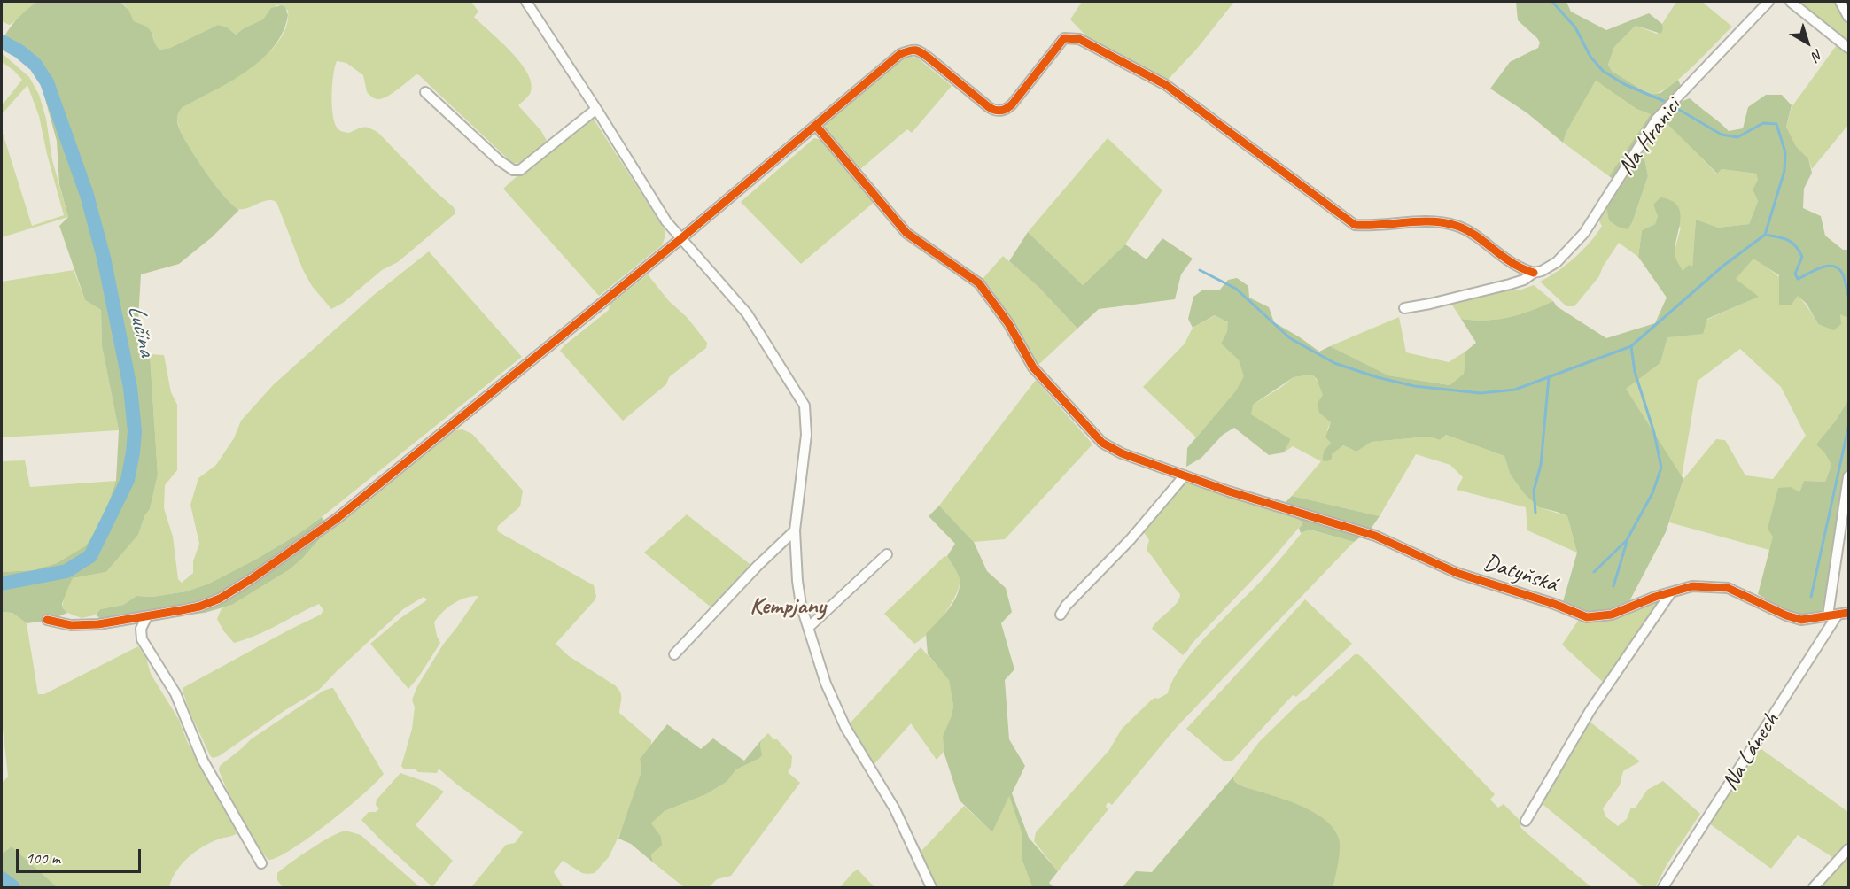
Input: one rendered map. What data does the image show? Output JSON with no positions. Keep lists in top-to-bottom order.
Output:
{
  "streets": {
    "street": ["Na Hranici", "Datyňská", "Na Lánech"]
  },
  "crossings": [
    ["Datyňská", "Na Lánech"]
  ],
  "districts": ["Kempjany"],
  "water": ["Lučina"],
  "scale_bar": "100 m",
  "north": "bottom right"
}
